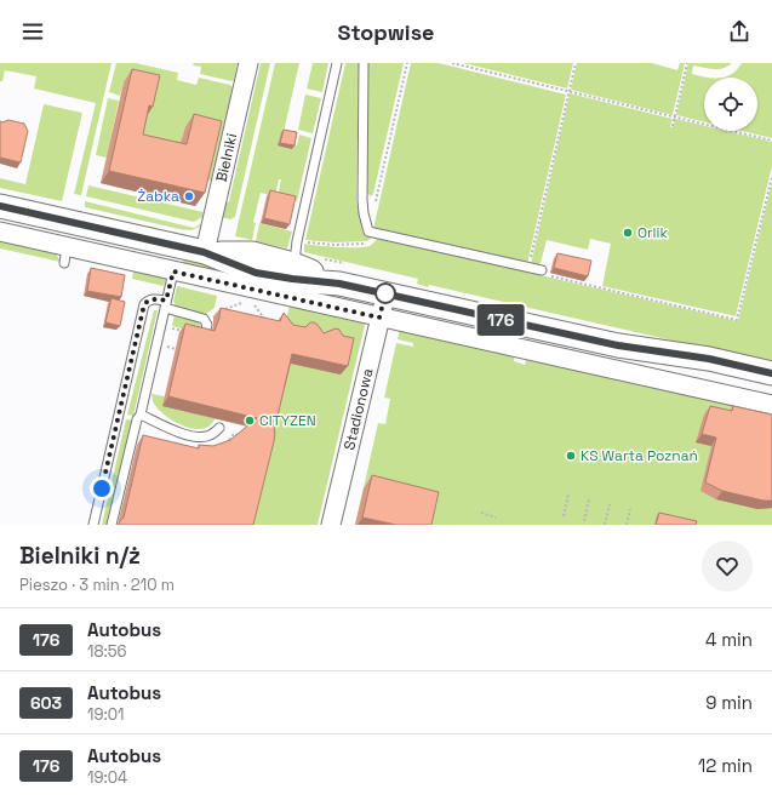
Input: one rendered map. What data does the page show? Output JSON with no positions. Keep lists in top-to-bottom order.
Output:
{
  "streets": {
    "street": ["Bielniki", "Stadionowa"]
  },
  "places": [
    "Żabka",
    "Orlik",
    "CITYZEN",
    "KS Warta Poznań"
  ],
  "lines": ["bus line 176"],
  "page": {
    "header": "Stopwise",
    "on_map": "176",
    "heading": ["Bielniki n/ż", "Pieszo · 3 min · 210 m"],
    "list": [
      {
        "mark": "176",
        "name": "Autobus",
        "note": "18:56",
        "value": "4 min"
      },
      {
        "mark": "603",
        "name": "Autobus",
        "note": "19:01",
        "value": "9 min"
      },
      {
        "mark": "176",
        "name": "Autobus",
        "note": "19:04",
        "value": "12 min"
      }
    ]
  }
}
